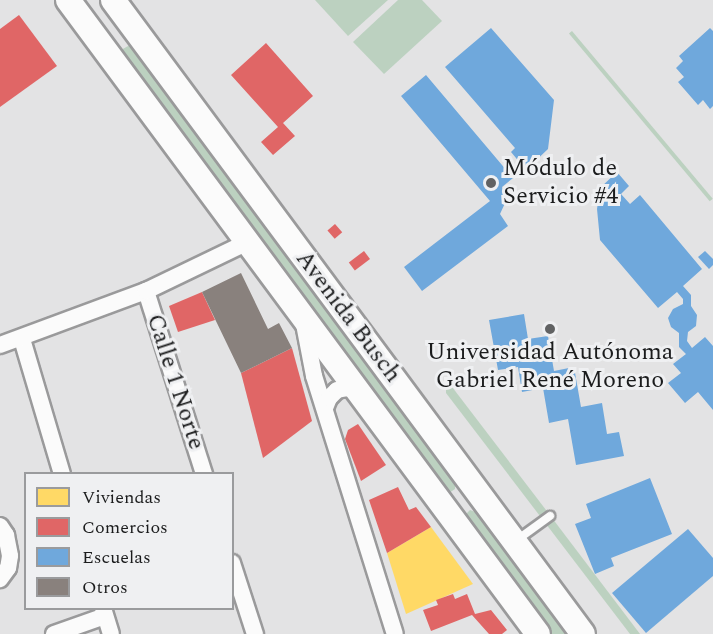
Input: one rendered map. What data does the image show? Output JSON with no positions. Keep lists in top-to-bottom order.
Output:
{
  "streets": {
    "main road": ["Avenida Busch"],
    "street": ["Calle 1 Norte"]
  },
  "places": ["Módulo de Servicio #4", "Universidad Autónoma Gabriel René Moreno"],
  "legend": [
    "Viviendas",
    "Comercios",
    "Escuelas",
    "Otros"
  ]
}
